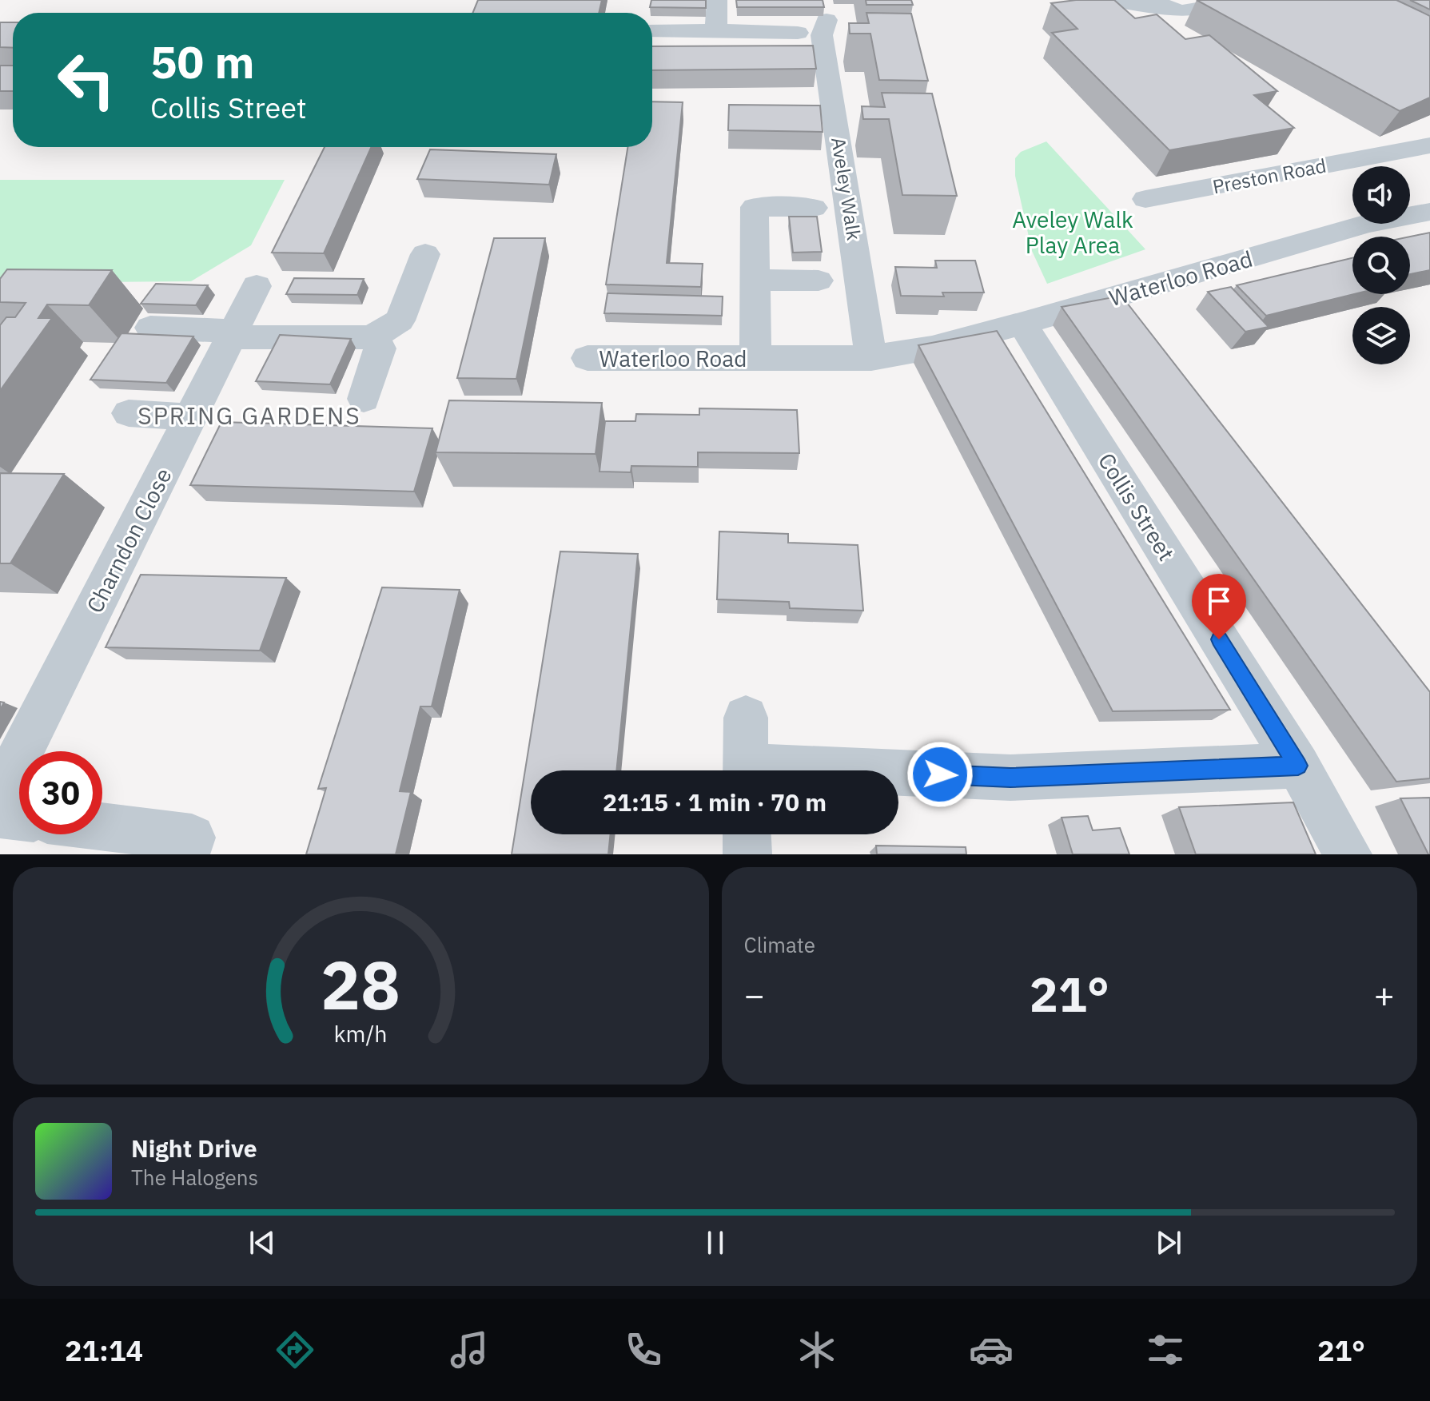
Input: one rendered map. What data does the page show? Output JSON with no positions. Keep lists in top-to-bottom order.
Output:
{
  "streets": {
    "street": [
      "Preston Road",
      "Aveley Walk",
      "Waterloo Road",
      "Collis Street",
      "Charndon Close"
    ]
  },
  "crossings": [
    ["Aveley Walk", "Waterloo Road"],
    ["Waterloo Road", "Collis Street"]
  ],
  "districts": ["SPRING GARDENS"],
  "parks": ["Aveley Walk Play Area"],
  "page": {
    "turn": ["50 m", "Collis Street"],
    "limit": "30",
    "trip": "21:15 · 1 min · 70 m",
    "tile": "Climate",
    "heat": ["−", "21°", "+"],
    "song": ["Night Drive", "The Halogens"],
    "tabs": ["21:14", "21°"],
    "gauge": ["28", "km/h"]
  }
}
